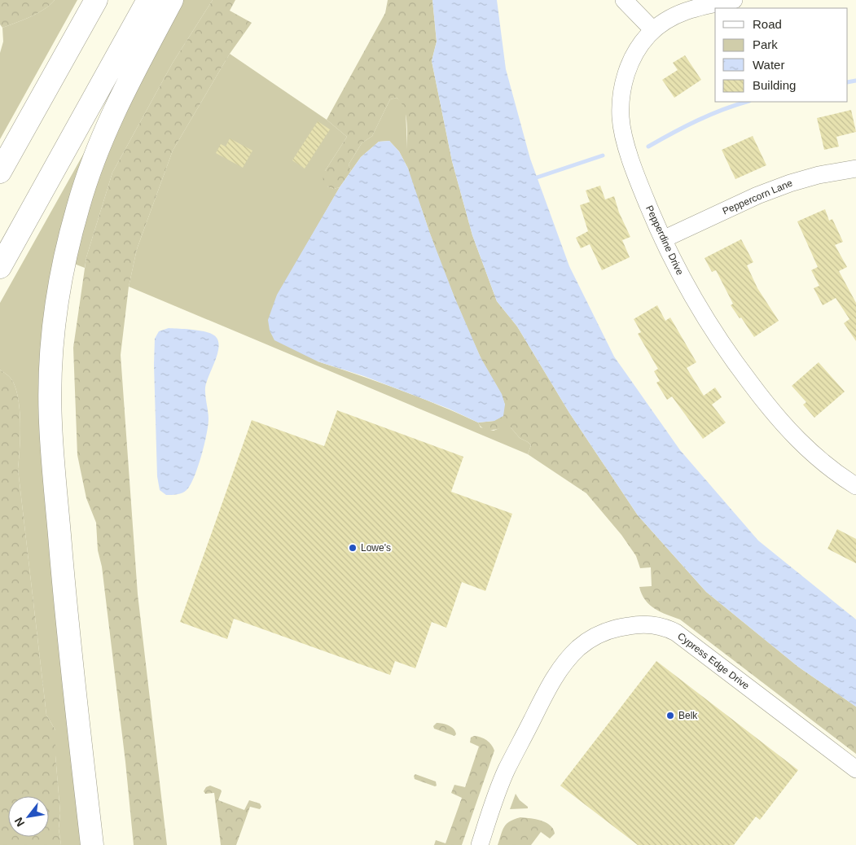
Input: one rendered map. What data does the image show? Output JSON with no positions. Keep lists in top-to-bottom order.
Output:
{
  "streets": {
    "street": ["Peppercorn Lane", "Pepperdine Drive", "Cypress Edge Drive"]
  },
  "crossings": [
    ["Peppercorn Lane", "Pepperdine Drive"]
  ],
  "places": ["Lowe's", "Belk"],
  "legend": [
    "Road",
    "Park",
    "Water",
    "Building"
  ],
  "north": "bottom left"
}
